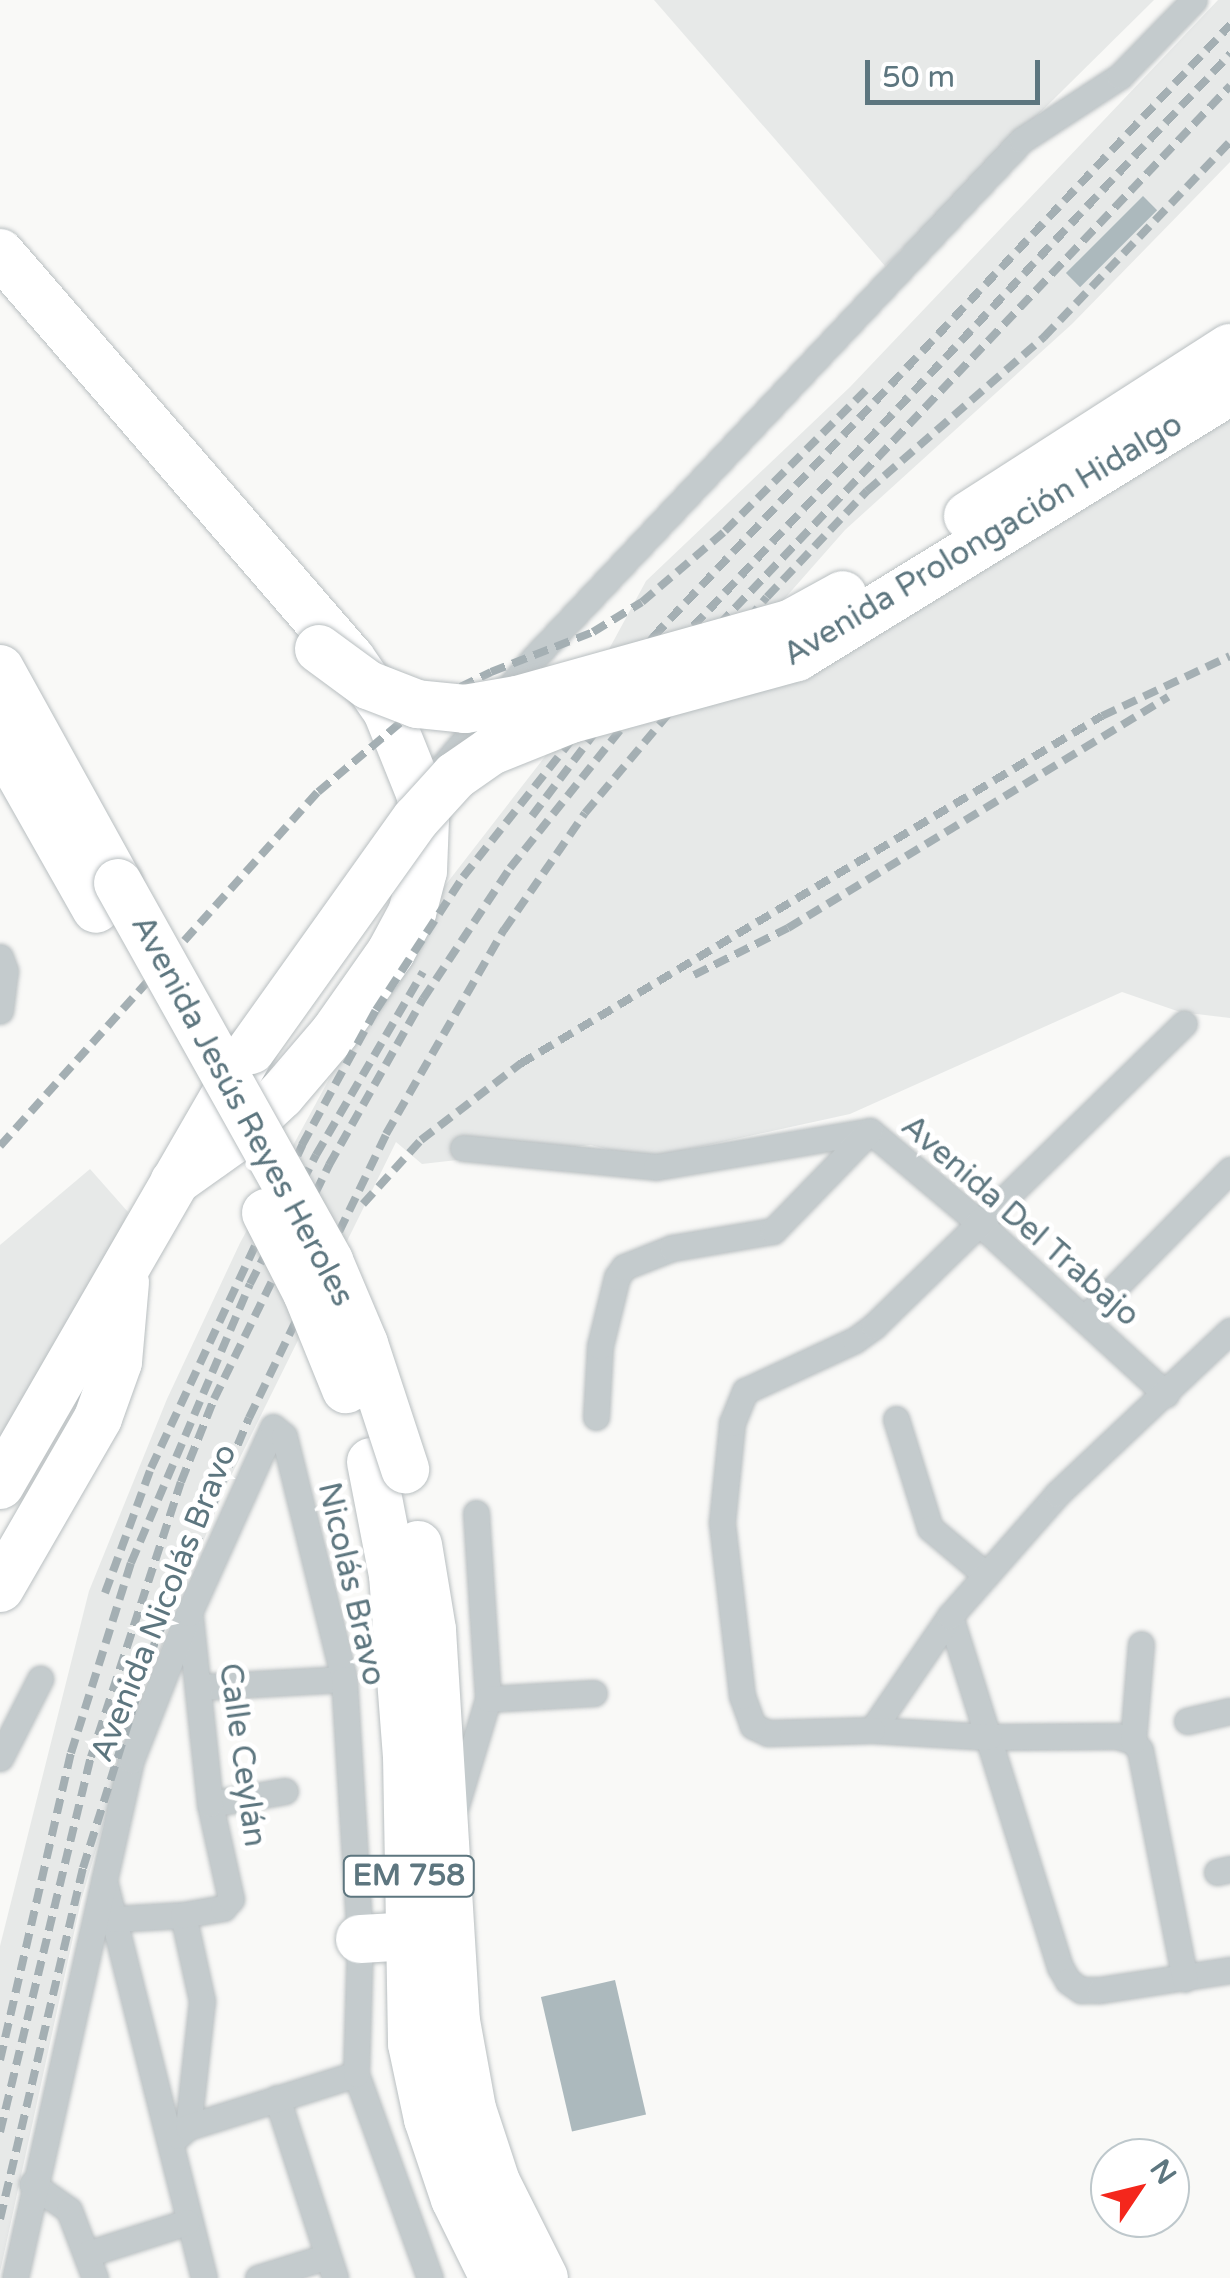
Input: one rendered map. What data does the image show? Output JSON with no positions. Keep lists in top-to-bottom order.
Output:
{
  "streets": {
    "highway": ["Avenida Prolongación Hidalgo", "Avenida Jesús Reyes Heroles", "EM 758"],
    "street": [
      "Avenida Del Trabajo",
      "Nicolás Bravo",
      "Avenida Nicolás Bravo",
      "Calle Ceylán"
    ]
  },
  "crossings": [
    ["Nicolás Bravo", "Avenida Nicolás Bravo"],
    ["Avenida Nicolás Bravo", "Calle Ceylán"]
  ],
  "scale_bar": "50 m",
  "north": "top right"
}
